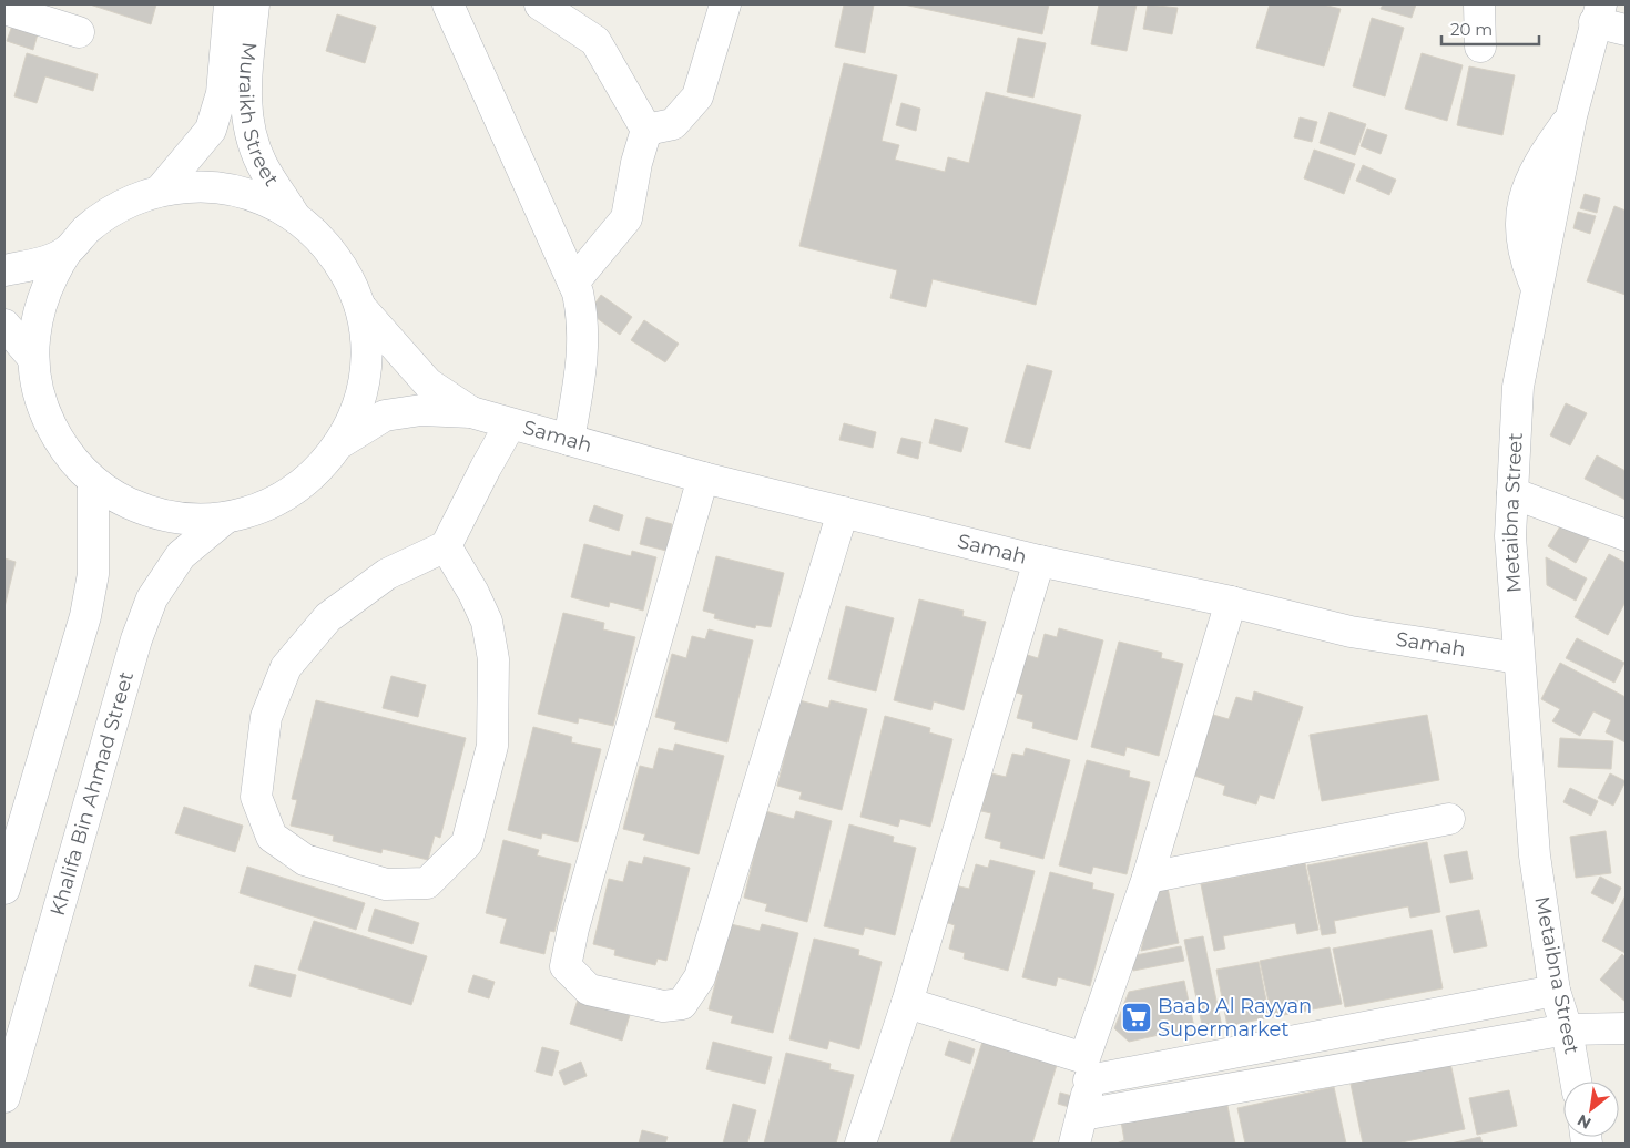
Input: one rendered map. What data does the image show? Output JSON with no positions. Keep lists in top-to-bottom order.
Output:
{
  "streets": {
    "street": [
      "Muraikh Street",
      "Samah",
      "Metaibna Street",
      "Khalifa Bin Ahmad Street"
    ]
  },
  "crossings": [
    ["Samah", "Metaibna Street"]
  ],
  "places": {
    "supermarket": ["Baab Al Rayyan Supermarket"]
  },
  "scale_bar": "20 m",
  "north": "bottom left"
}
